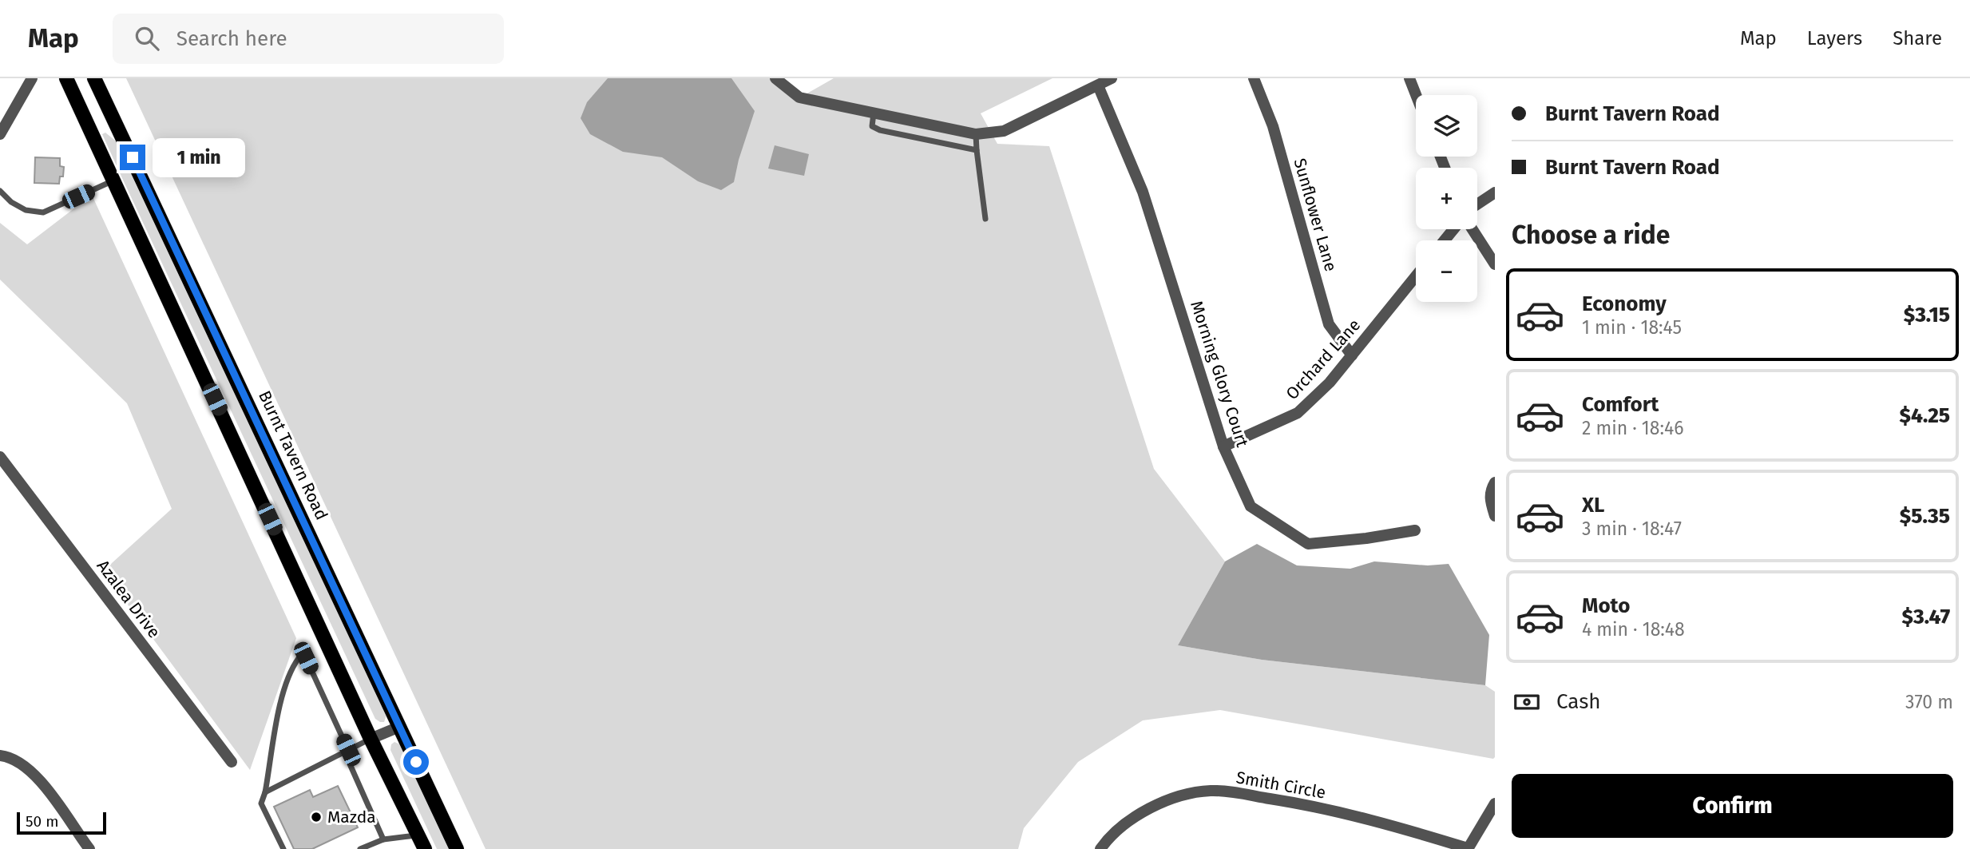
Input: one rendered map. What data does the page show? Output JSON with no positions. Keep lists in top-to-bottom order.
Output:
{
  "streets": {
    "main road": ["Burnt Tavern Road"],
    "street": [
      "Sunflower Lane",
      "Orchard Lane",
      "Morning Glory Court",
      "Azalea Drive",
      "Smith Circle"
    ]
  },
  "crossings": [
    ["Sunflower Lane", "Orchard Lane"],
    ["Orchard Lane", "Morning Glory Court"]
  ],
  "places": ["Mazda"],
  "scale_bar": "50 m",
  "page": {
    "header": "Map",
    "search": "Search here",
    "nav": ["Map", "Layers", "Share"],
    "banner": ["Burnt Tavern Road", "Burnt Tavern Road"],
    "map_buttons": ["+", "−"],
    "bubble": "1 min",
    "heading": "Choose a ride",
    "list": [
      {
        "name": "Economy",
        "note": "1 min · 18:45",
        "value": "$3.15"
      },
      {
        "name": "Comfort",
        "note": "2 min · 18:46",
        "value": "$4.25"
      },
      {
        "name": "XL",
        "note": "3 min · 18:47",
        "value": "$5.35"
      },
      {
        "name": "Moto",
        "note": "4 min · 18:48",
        "value": "$3.47"
      }
    ],
    "pay": ["Cash", "370 m"],
    "buttons": "Confirm",
    "scale": "50 m"
  }
}
